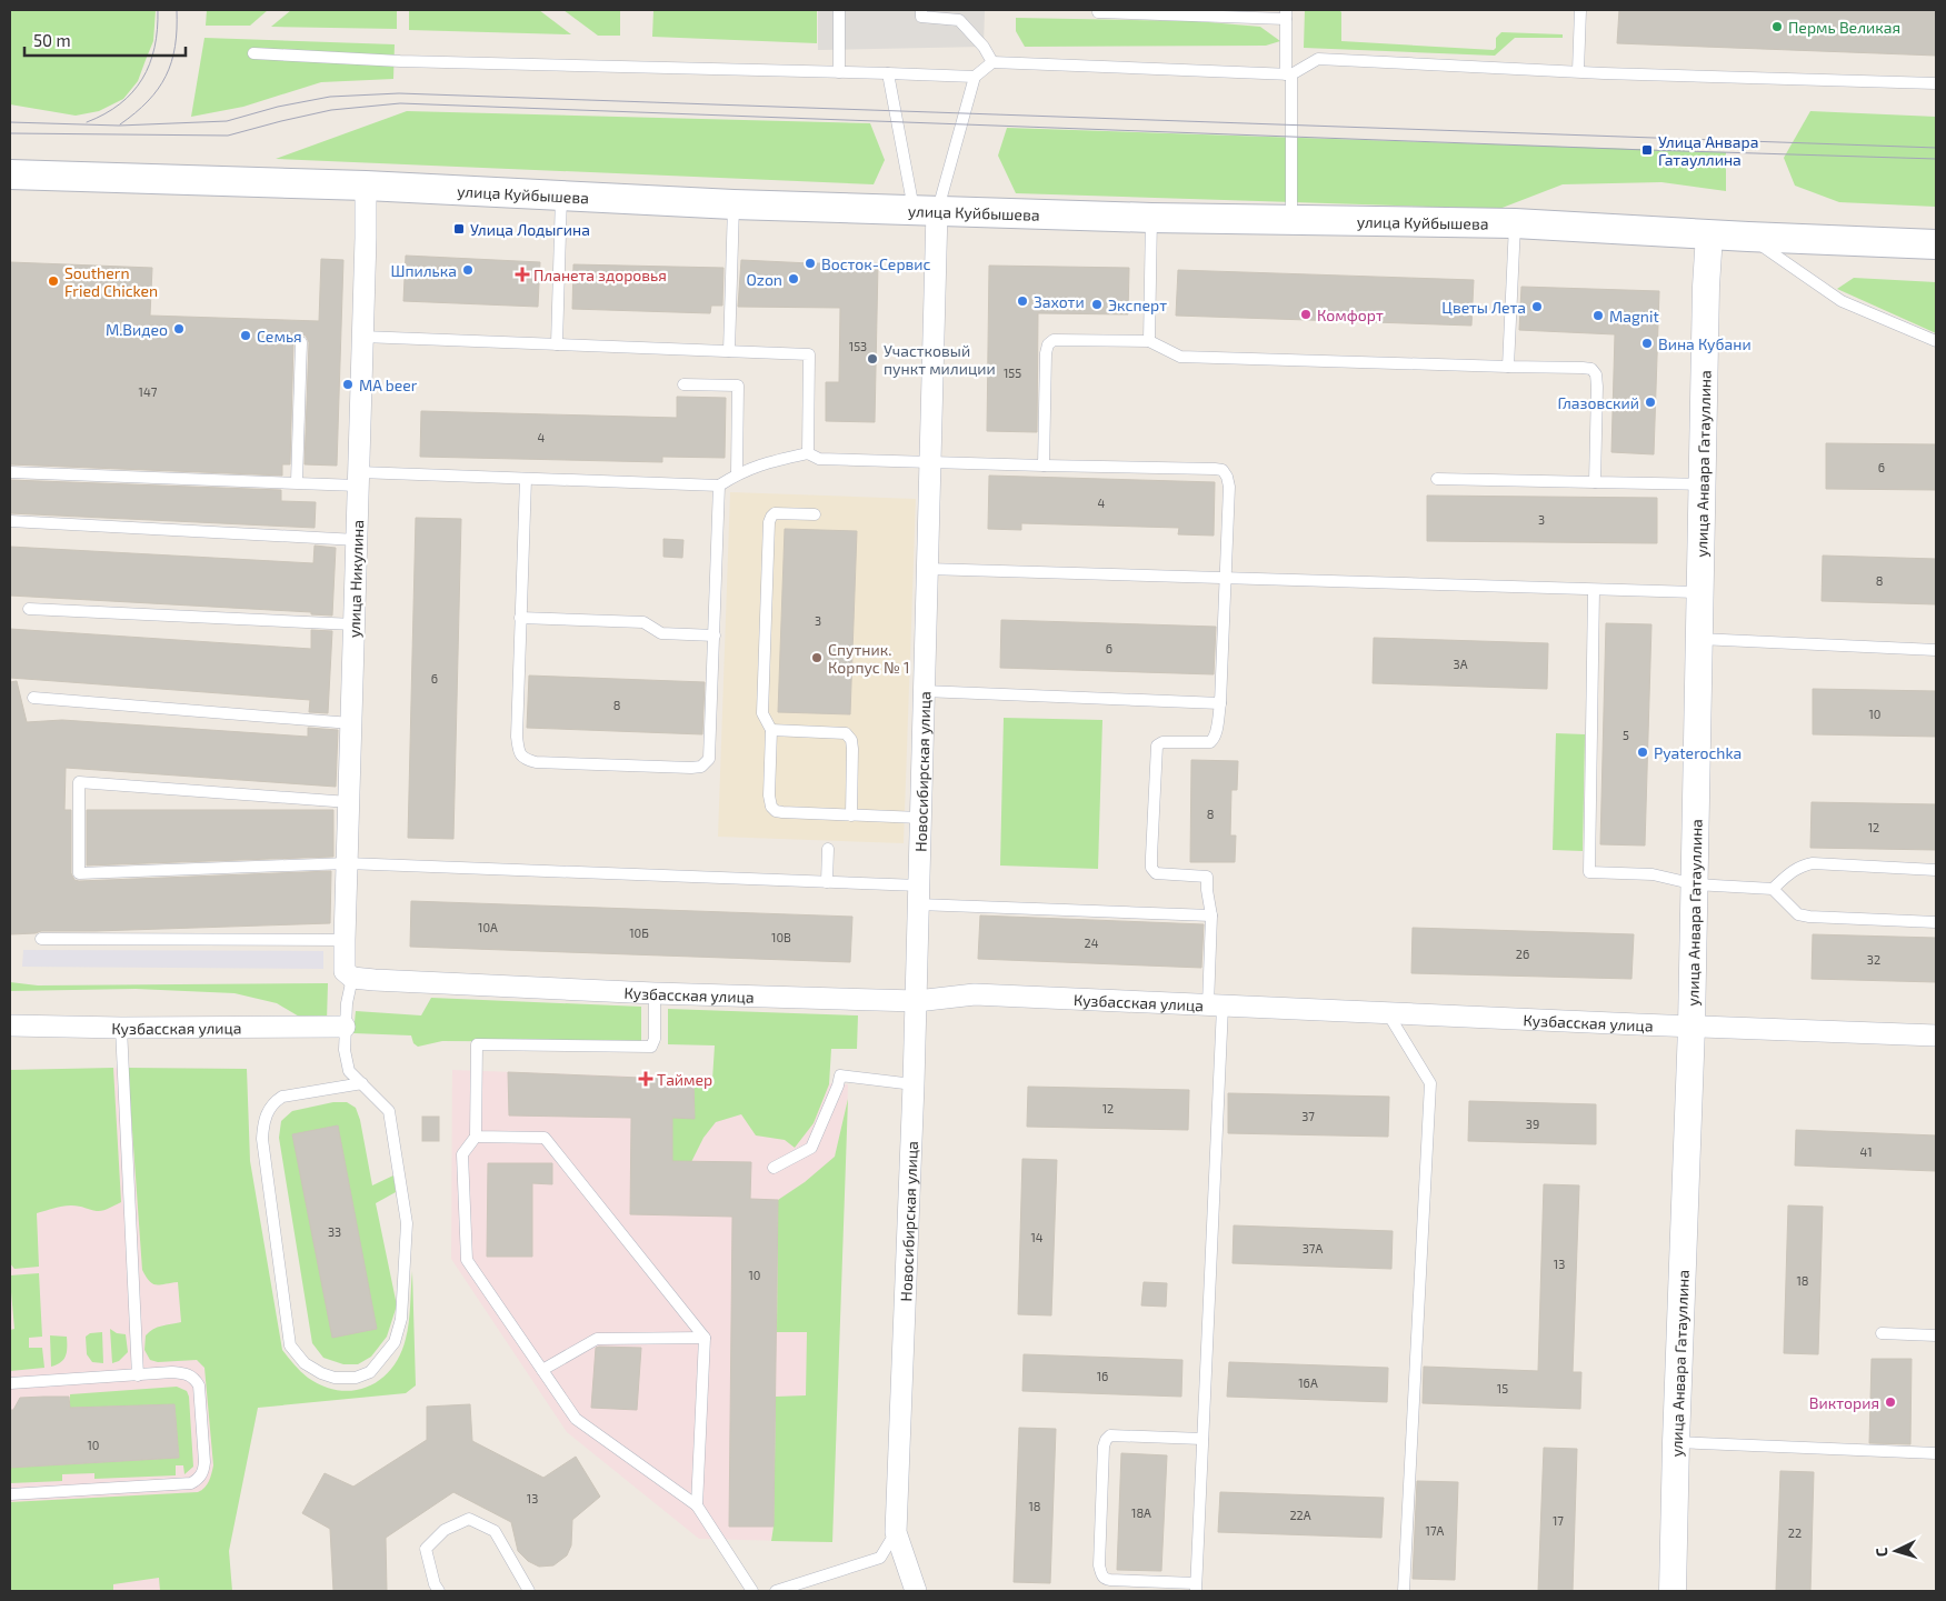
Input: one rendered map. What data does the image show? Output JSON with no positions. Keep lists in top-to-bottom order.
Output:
{
  "streets": {
    "main road": ["улица Куйбышева"],
    "street": [
      "улица Анвара Гатауллина",
      "улица Никулина",
      "Новосибирская улица",
      "Кузбасская улица"
    ]
  },
  "crossings": [
    ["улица Куйбышева", "улица Анвара Гатауллина"],
    ["улица Куйбышева", "улица Никулина"],
    ["улица Куйбышева", "Новосибирская улица"],
    ["улица Анвара Гатауллина", "Кузбасская улица"],
    ["улица Никулина", "Кузбасская улица"],
    ["Новосибирская улица", "Кузбасская улица"]
  ],
  "places": {
    "other": [
      "Пермь Великая",
      "Восток-Сервис",
      "Шпилька",
      "Ozon",
      "Southern Fried Chicken",
      "Захоти",
      "Эксперт",
      "Цветы Лета",
      "Комфорт",
      "Magnit",
      "М.Видео",
      "Семья",
      "Вина Кубани",
      "Участковый пункт милиции",
      "MA beer",
      "Глазовский",
      "Спутник. Корпус № 1",
      "Pyaterochka",
      "Виктория"
    ],
    "transit": ["Улица Анвара Гатауллина", "Улица Лодыгина"],
    "health": ["Планета здоровья", "Таймер"]
  },
  "house_numbers": [
    "153",
    "155",
    "147",
    "4",
    "6",
    "4",
    "3",
    "8",
    "3",
    "6",
    "3А",
    "6",
    "8",
    "10",
    "5",
    "8",
    "12",
    "10А",
    "10Б",
    "10В",
    "24",
    "26",
    "32",
    "12",
    "37",
    "39",
    "41",
    "33",
    "14",
    "37А",
    "13",
    "10",
    "18",
    "16",
    "16А",
    "15",
    "10",
    "13",
    "18",
    "18А",
    "22А",
    "17",
    "17А",
    "22"
  ],
  "scale_bar": "50 m",
  "north": "left"
}
